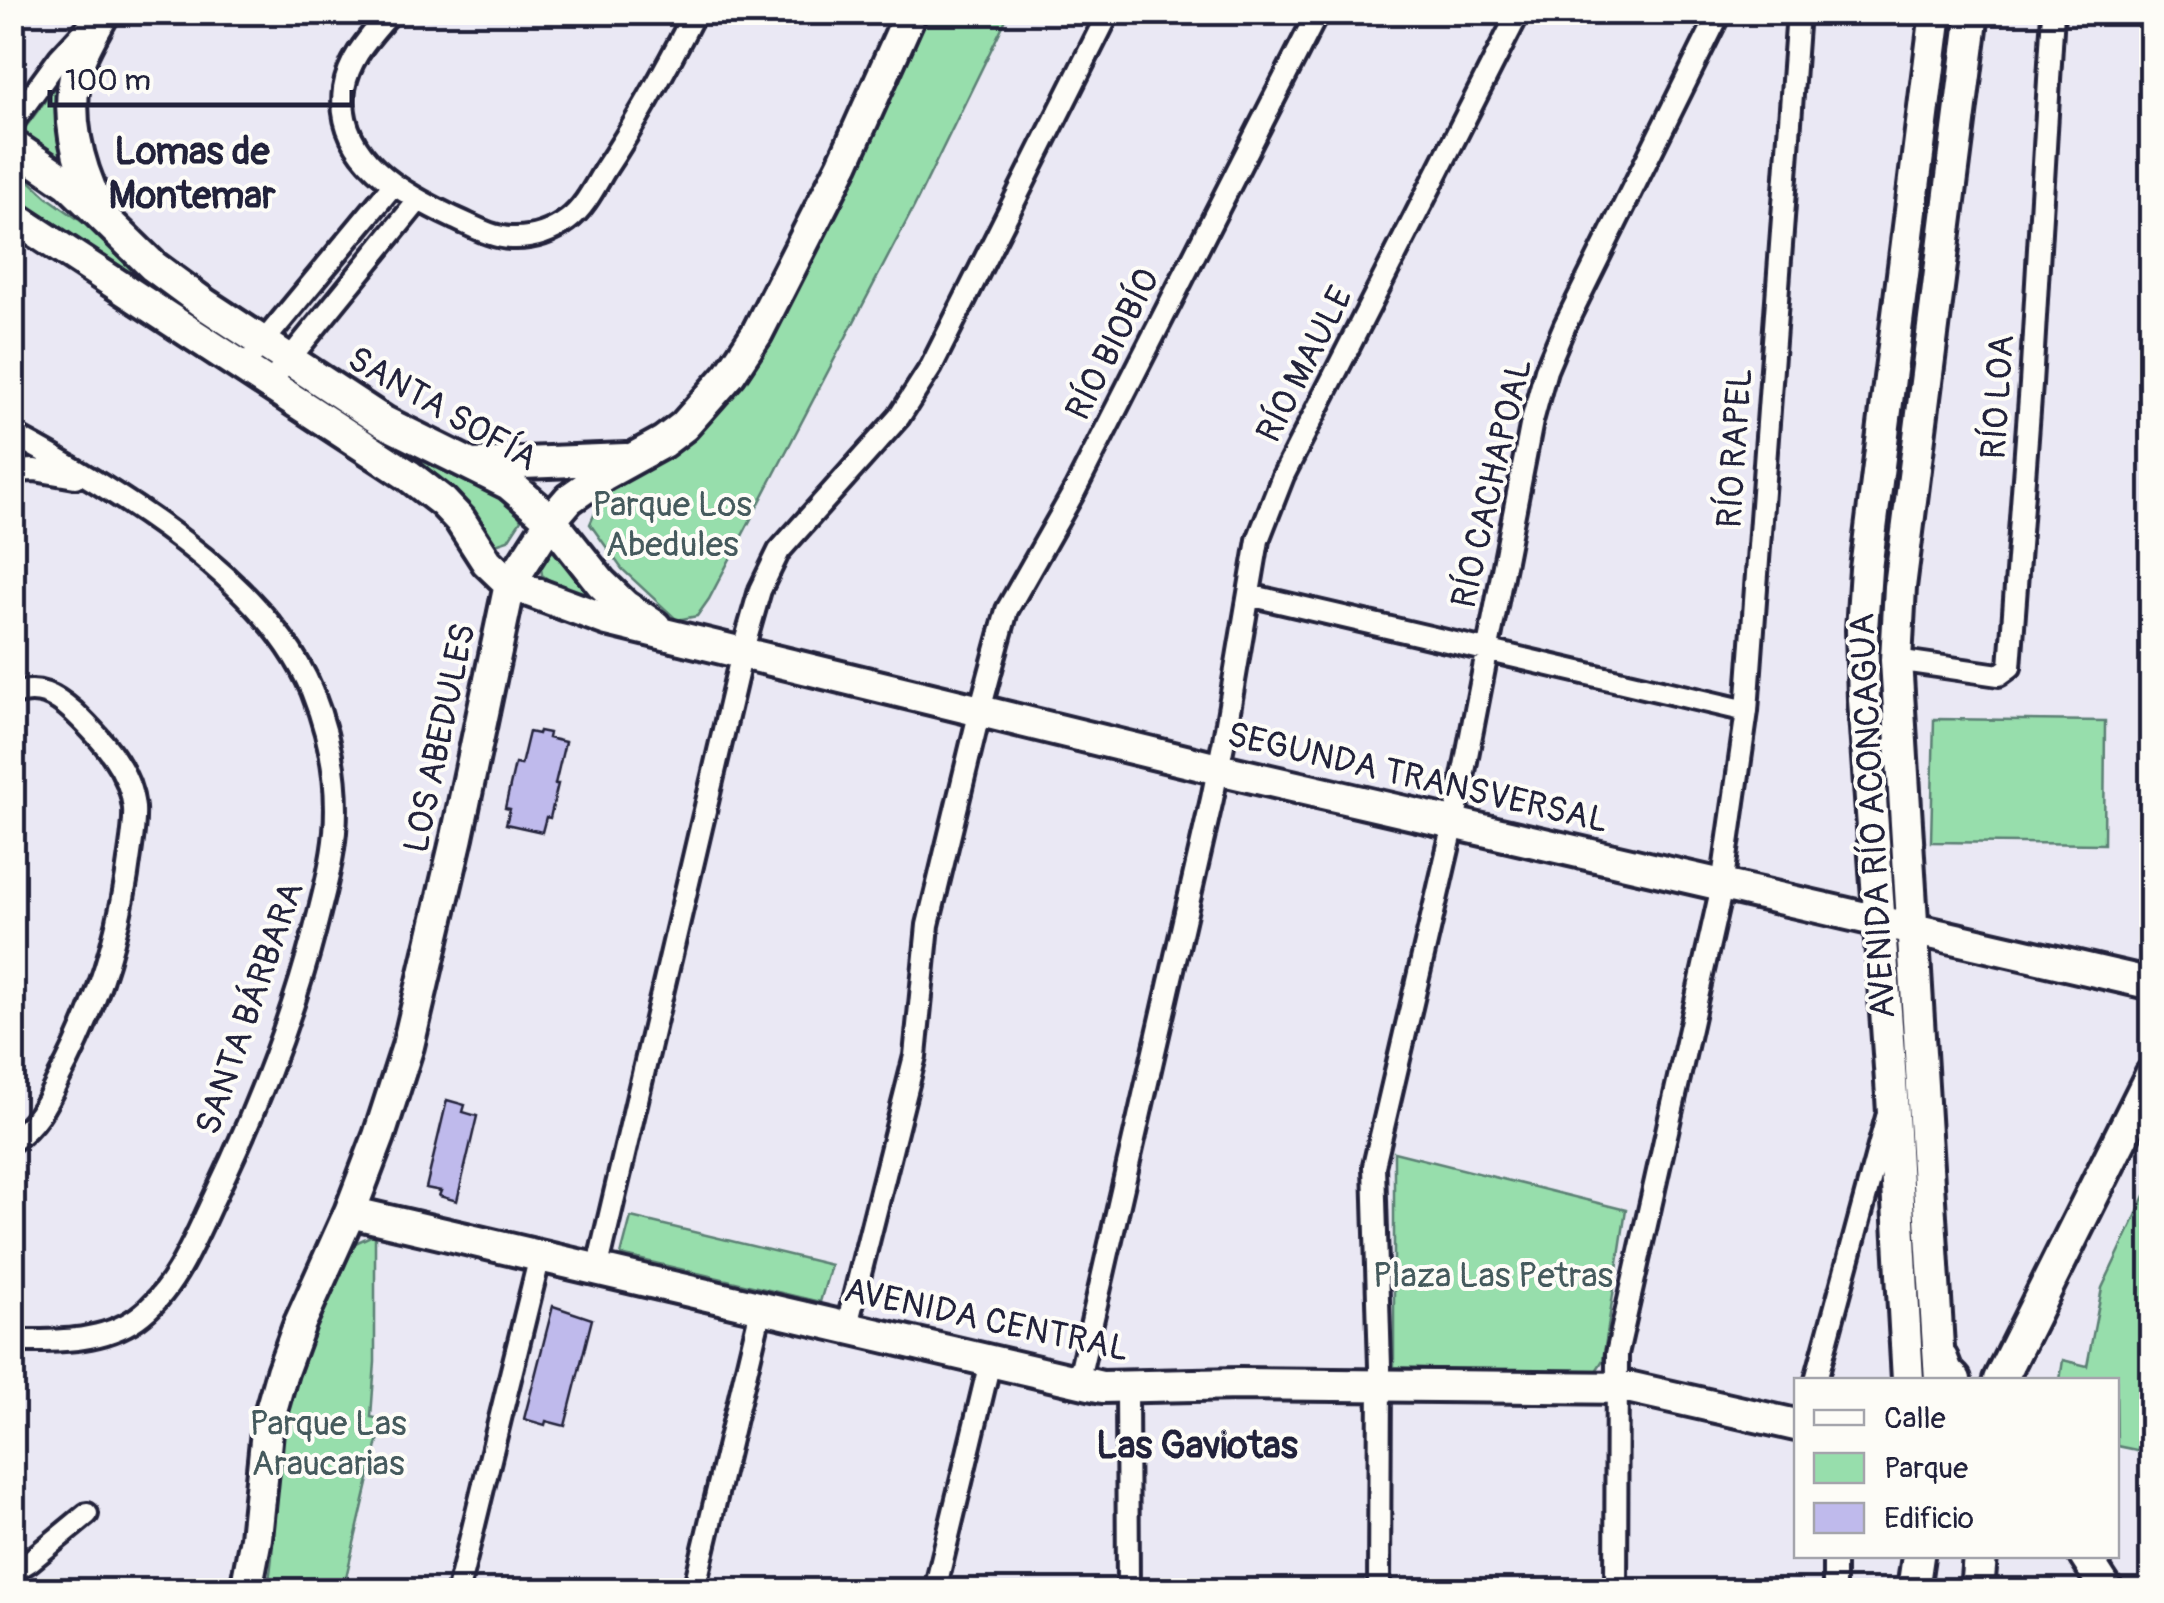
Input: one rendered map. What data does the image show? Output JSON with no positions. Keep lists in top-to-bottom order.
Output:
{
  "streets": {
    "street": [
      "RÍO BIOBÍO",
      "RÍO MAULE",
      "RÍO LOA",
      "SANTA SOFÍA",
      "RÍO RAPEL",
      "RÍO CACHAPOAL",
      "LOS ABEDULES",
      "SEGUNDA TRANSVERSAL",
      "AVENIDA RÍO ACONCAGUA",
      "SANTA BÁRBARA",
      "AVENIDA CENTRAL"
    ]
  },
  "crossings": [
    ["RÍO BIOBÍO", "SEGUNDA TRANSVERSAL"],
    ["RÍO BIOBÍO", "AVENIDA CENTRAL"],
    ["RÍO MAULE", "SEGUNDA TRANSVERSAL"],
    ["RÍO MAULE", "AVENIDA CENTRAL"],
    ["RÍO LOA", "AVENIDA RÍO ACONCAGUA"],
    ["SANTA SOFÍA", "LOS ABEDULES"],
    ["SANTA SOFÍA", "SEGUNDA TRANSVERSAL"],
    ["RÍO RAPEL", "SEGUNDA TRANSVERSAL"],
    ["RÍO RAPEL", "AVENIDA CENTRAL"],
    ["RÍO CACHAPOAL", "SEGUNDA TRANSVERSAL"],
    ["RÍO CACHAPOAL", "AVENIDA CENTRAL"],
    ["LOS ABEDULES", "AVENIDA CENTRAL"],
    ["SEGUNDA TRANSVERSAL", "AVENIDA RÍO ACONCAGUA"]
  ],
  "districts": ["Lomas de Montemar", "Las Gaviotas"],
  "parks": ["Parque Los Abedules", "Plaza Las Petras", "Parque Las Araucarias"],
  "legend": ["Calle", "Parque", "Edificio"],
  "scale_bar": "100 m"
}
